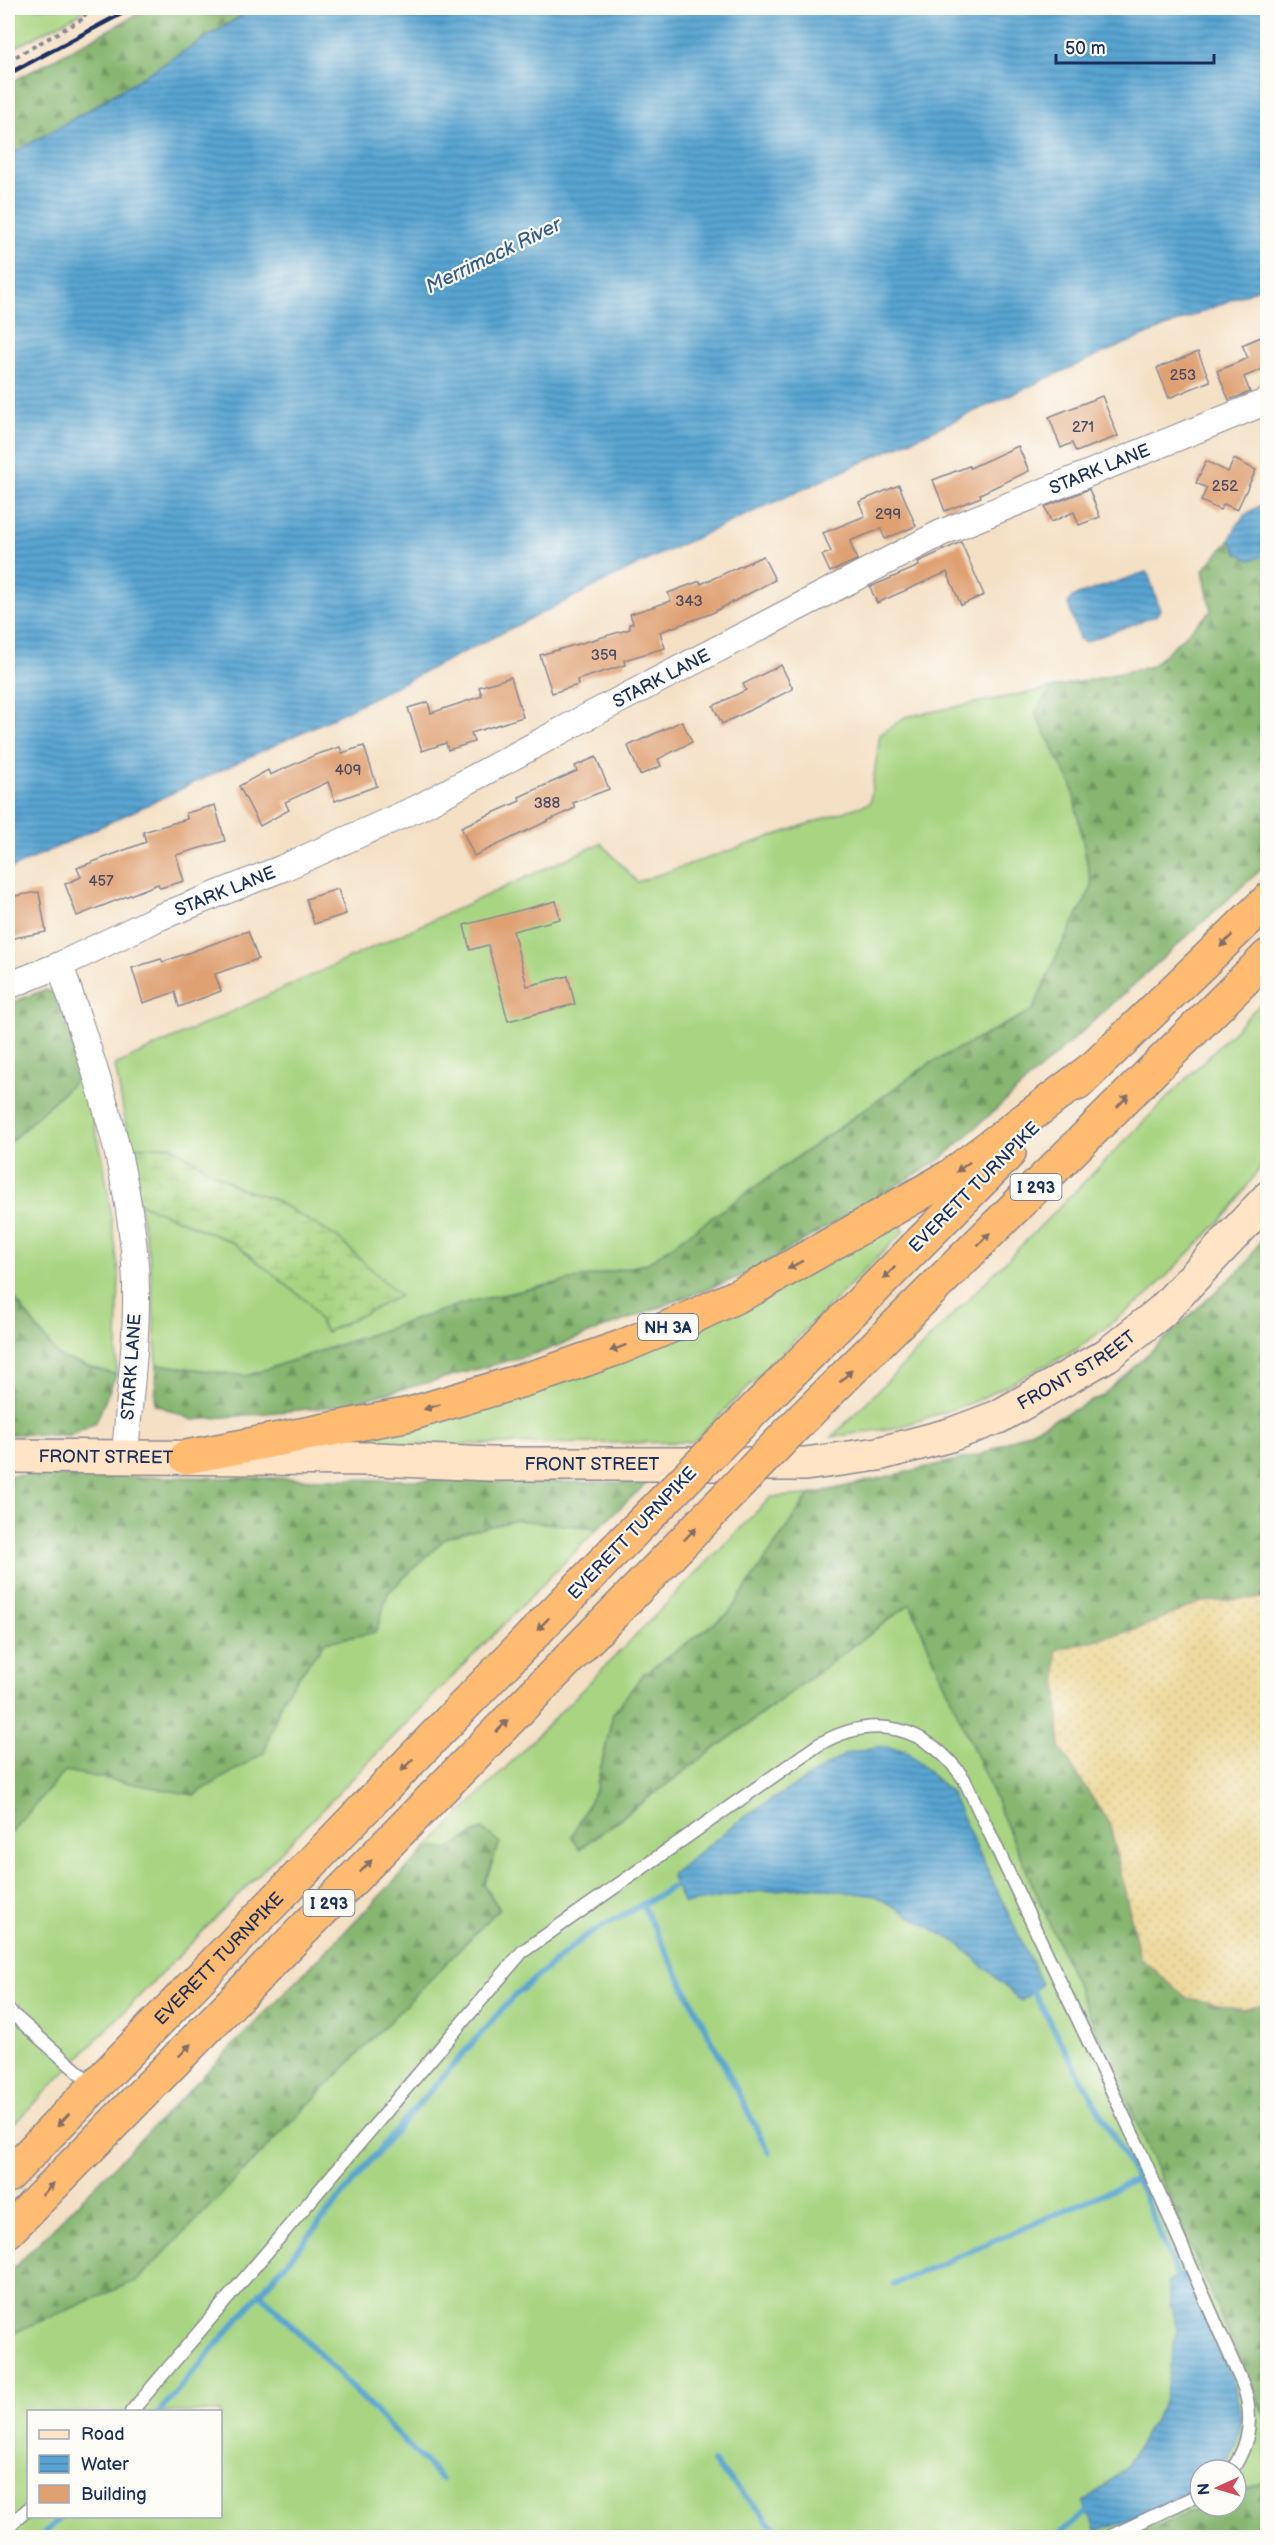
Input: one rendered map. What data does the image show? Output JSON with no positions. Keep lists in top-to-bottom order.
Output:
{
  "streets": {
    "highway": ["EVERETT TURNPIKE", "I 293", "NH 3A"],
    "main road": ["FRONT STREET"],
    "street": ["STARK LANE"]
  },
  "crossings": [
    ["STARK LANE", "FRONT STREET"],
    ["EVERETT TURNPIKE", "NH 3A"],
    ["NH 3A", "FRONT STREET"]
  ],
  "water": ["Merrimack River"],
  "house_numbers": [
    "253",
    "271",
    "252",
    "299",
    "343",
    "359",
    "409",
    "388",
    "457"
  ],
  "legend": ["Road", "Water", "Building"],
  "scale_bar": "50 m",
  "north": "left"
}
